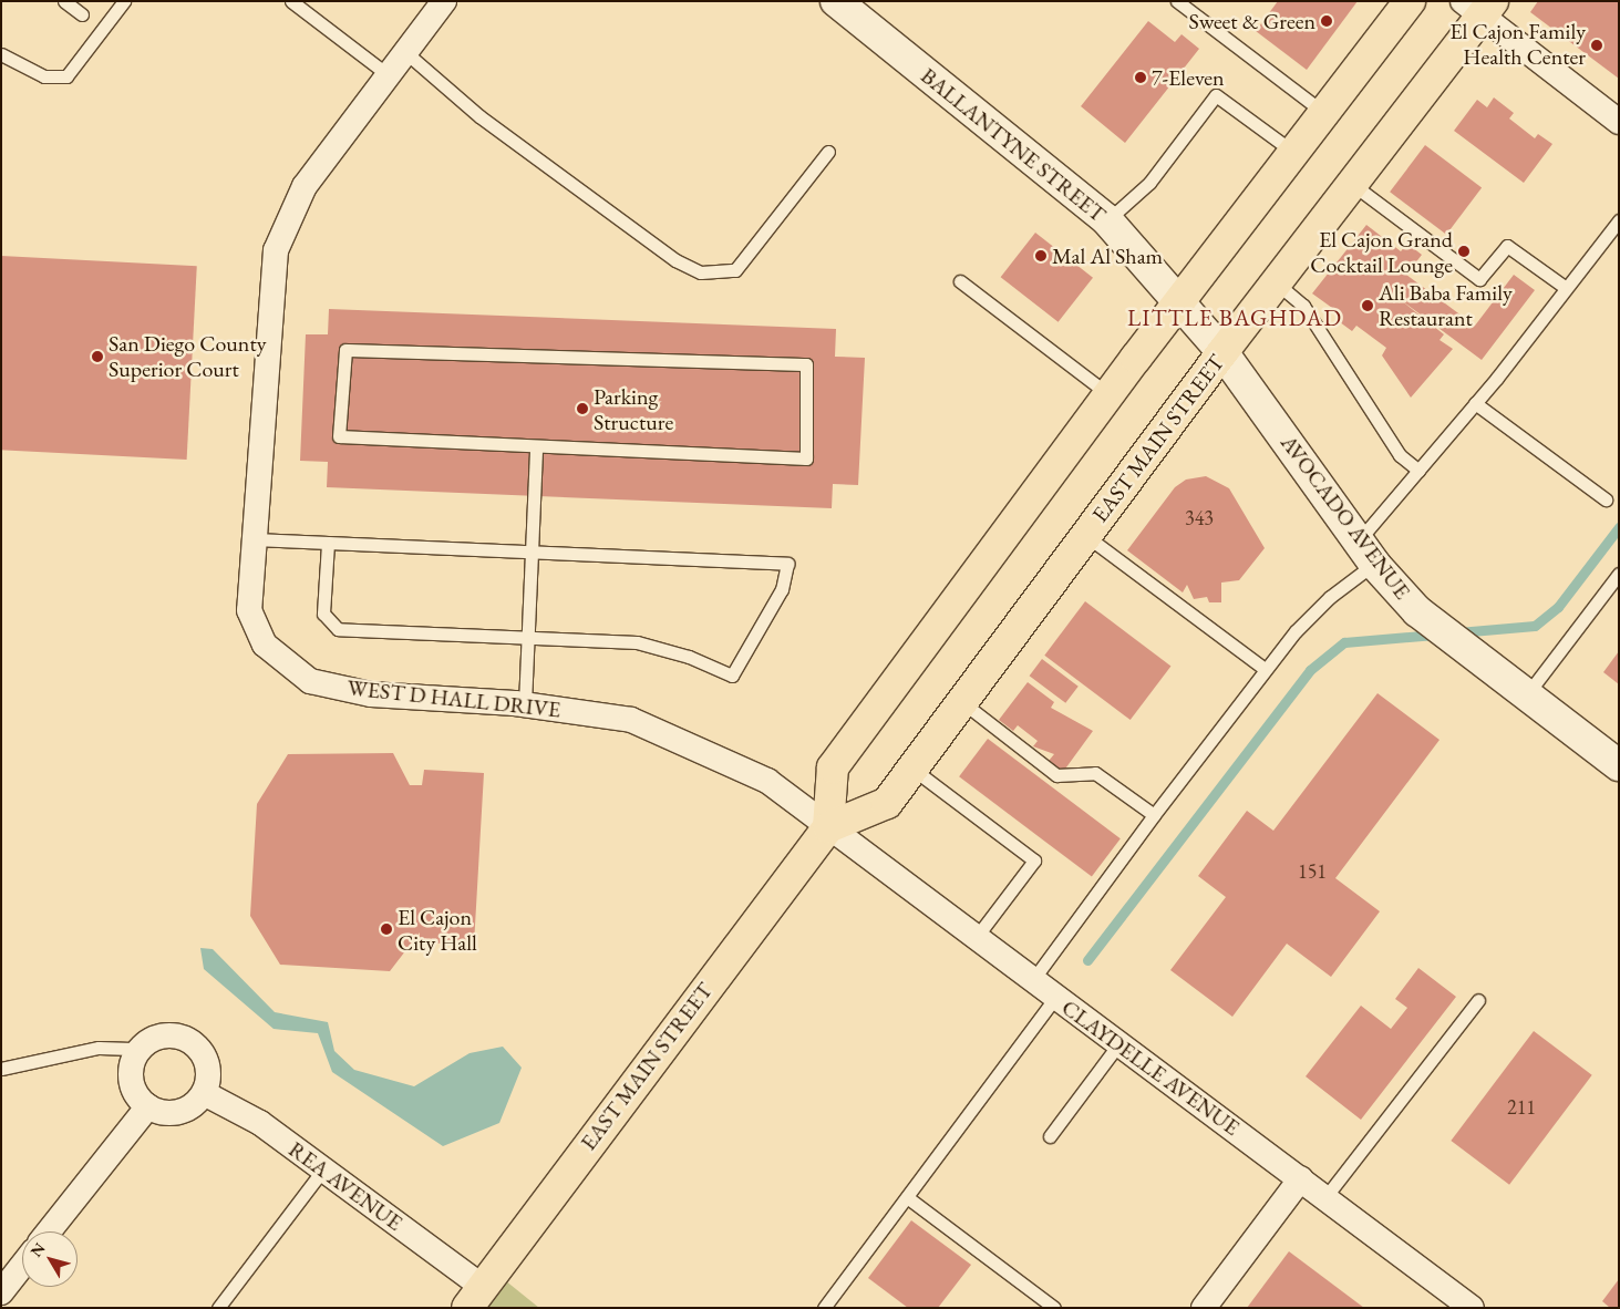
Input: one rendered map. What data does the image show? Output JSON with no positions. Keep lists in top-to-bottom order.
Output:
{
  "streets": {
    "main road": ["BALLANTYNE STREET", "EAST MAIN STREET", "AVOCADO AVENUE"],
    "street": ["WEST D HALL DRIVE", "CLAYDELLE AVENUE", "REA AVENUE"]
  },
  "crossings": [
    ["BALLANTYNE STREET", "EAST MAIN STREET"],
    ["BALLANTYNE STREET", "AVOCADO AVENUE"],
    ["EAST MAIN STREET", "AVOCADO AVENUE"],
    ["EAST MAIN STREET", "WEST D HALL DRIVE"],
    ["EAST MAIN STREET", "CLAYDELLE AVENUE"],
    ["EAST MAIN STREET", "REA AVENUE"],
    ["WEST D HALL DRIVE", "CLAYDELLE AVENUE"]
  ],
  "districts": ["LITTLE BAGHDAD"],
  "places": [
    "Sweet & Green",
    "El Cajon Family Health Center",
    "7-Eleven",
    "El Cajon Grand Cocktail Lounge",
    "Mal Al Sham",
    "Ali Baba Family Restaurant",
    "San Diego County Superior Court",
    "Parking Structure",
    "El Cajon City Hall"
  ],
  "house_numbers": ["343", "151", "211"],
  "north": "top left"
}
